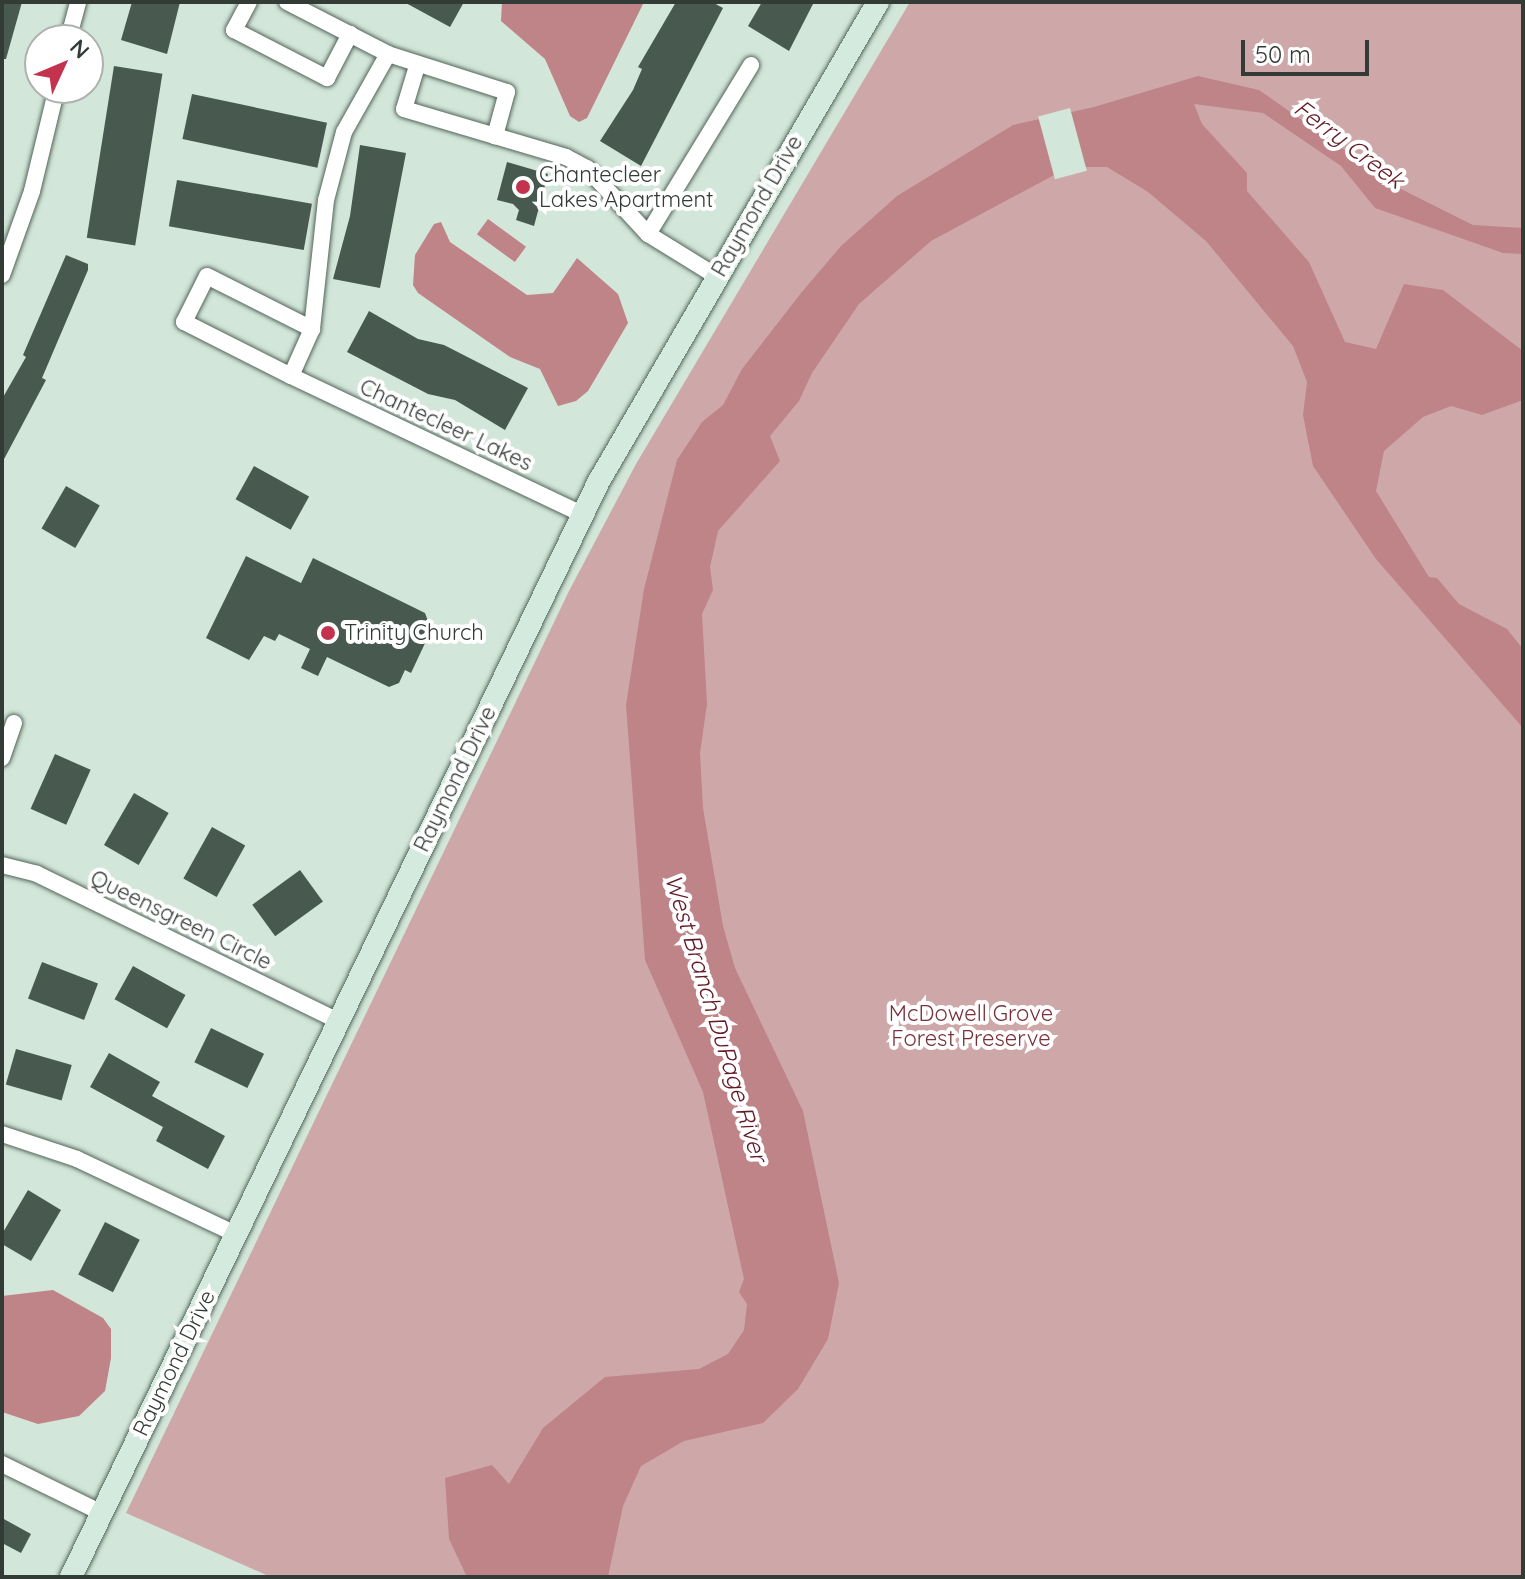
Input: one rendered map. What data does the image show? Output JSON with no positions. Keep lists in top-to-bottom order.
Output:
{
  "streets": {
    "street": ["Raymond Drive", "Chantecleer Lakes", "Queensgreen Circle"]
  },
  "crossings": [
    ["Raymond Drive", "Chantecleer Lakes"],
    ["Raymond Drive", "Queensgreen Circle"]
  ],
  "water": ["Ferry Creek", "West Branch DuPage River"],
  "parks": ["McDowell Grove Forest Preserve"],
  "places": ["Chantecleer Lakes Apartment", "Trinity Church"],
  "scale_bar": "50 m",
  "north": "top right"
}
